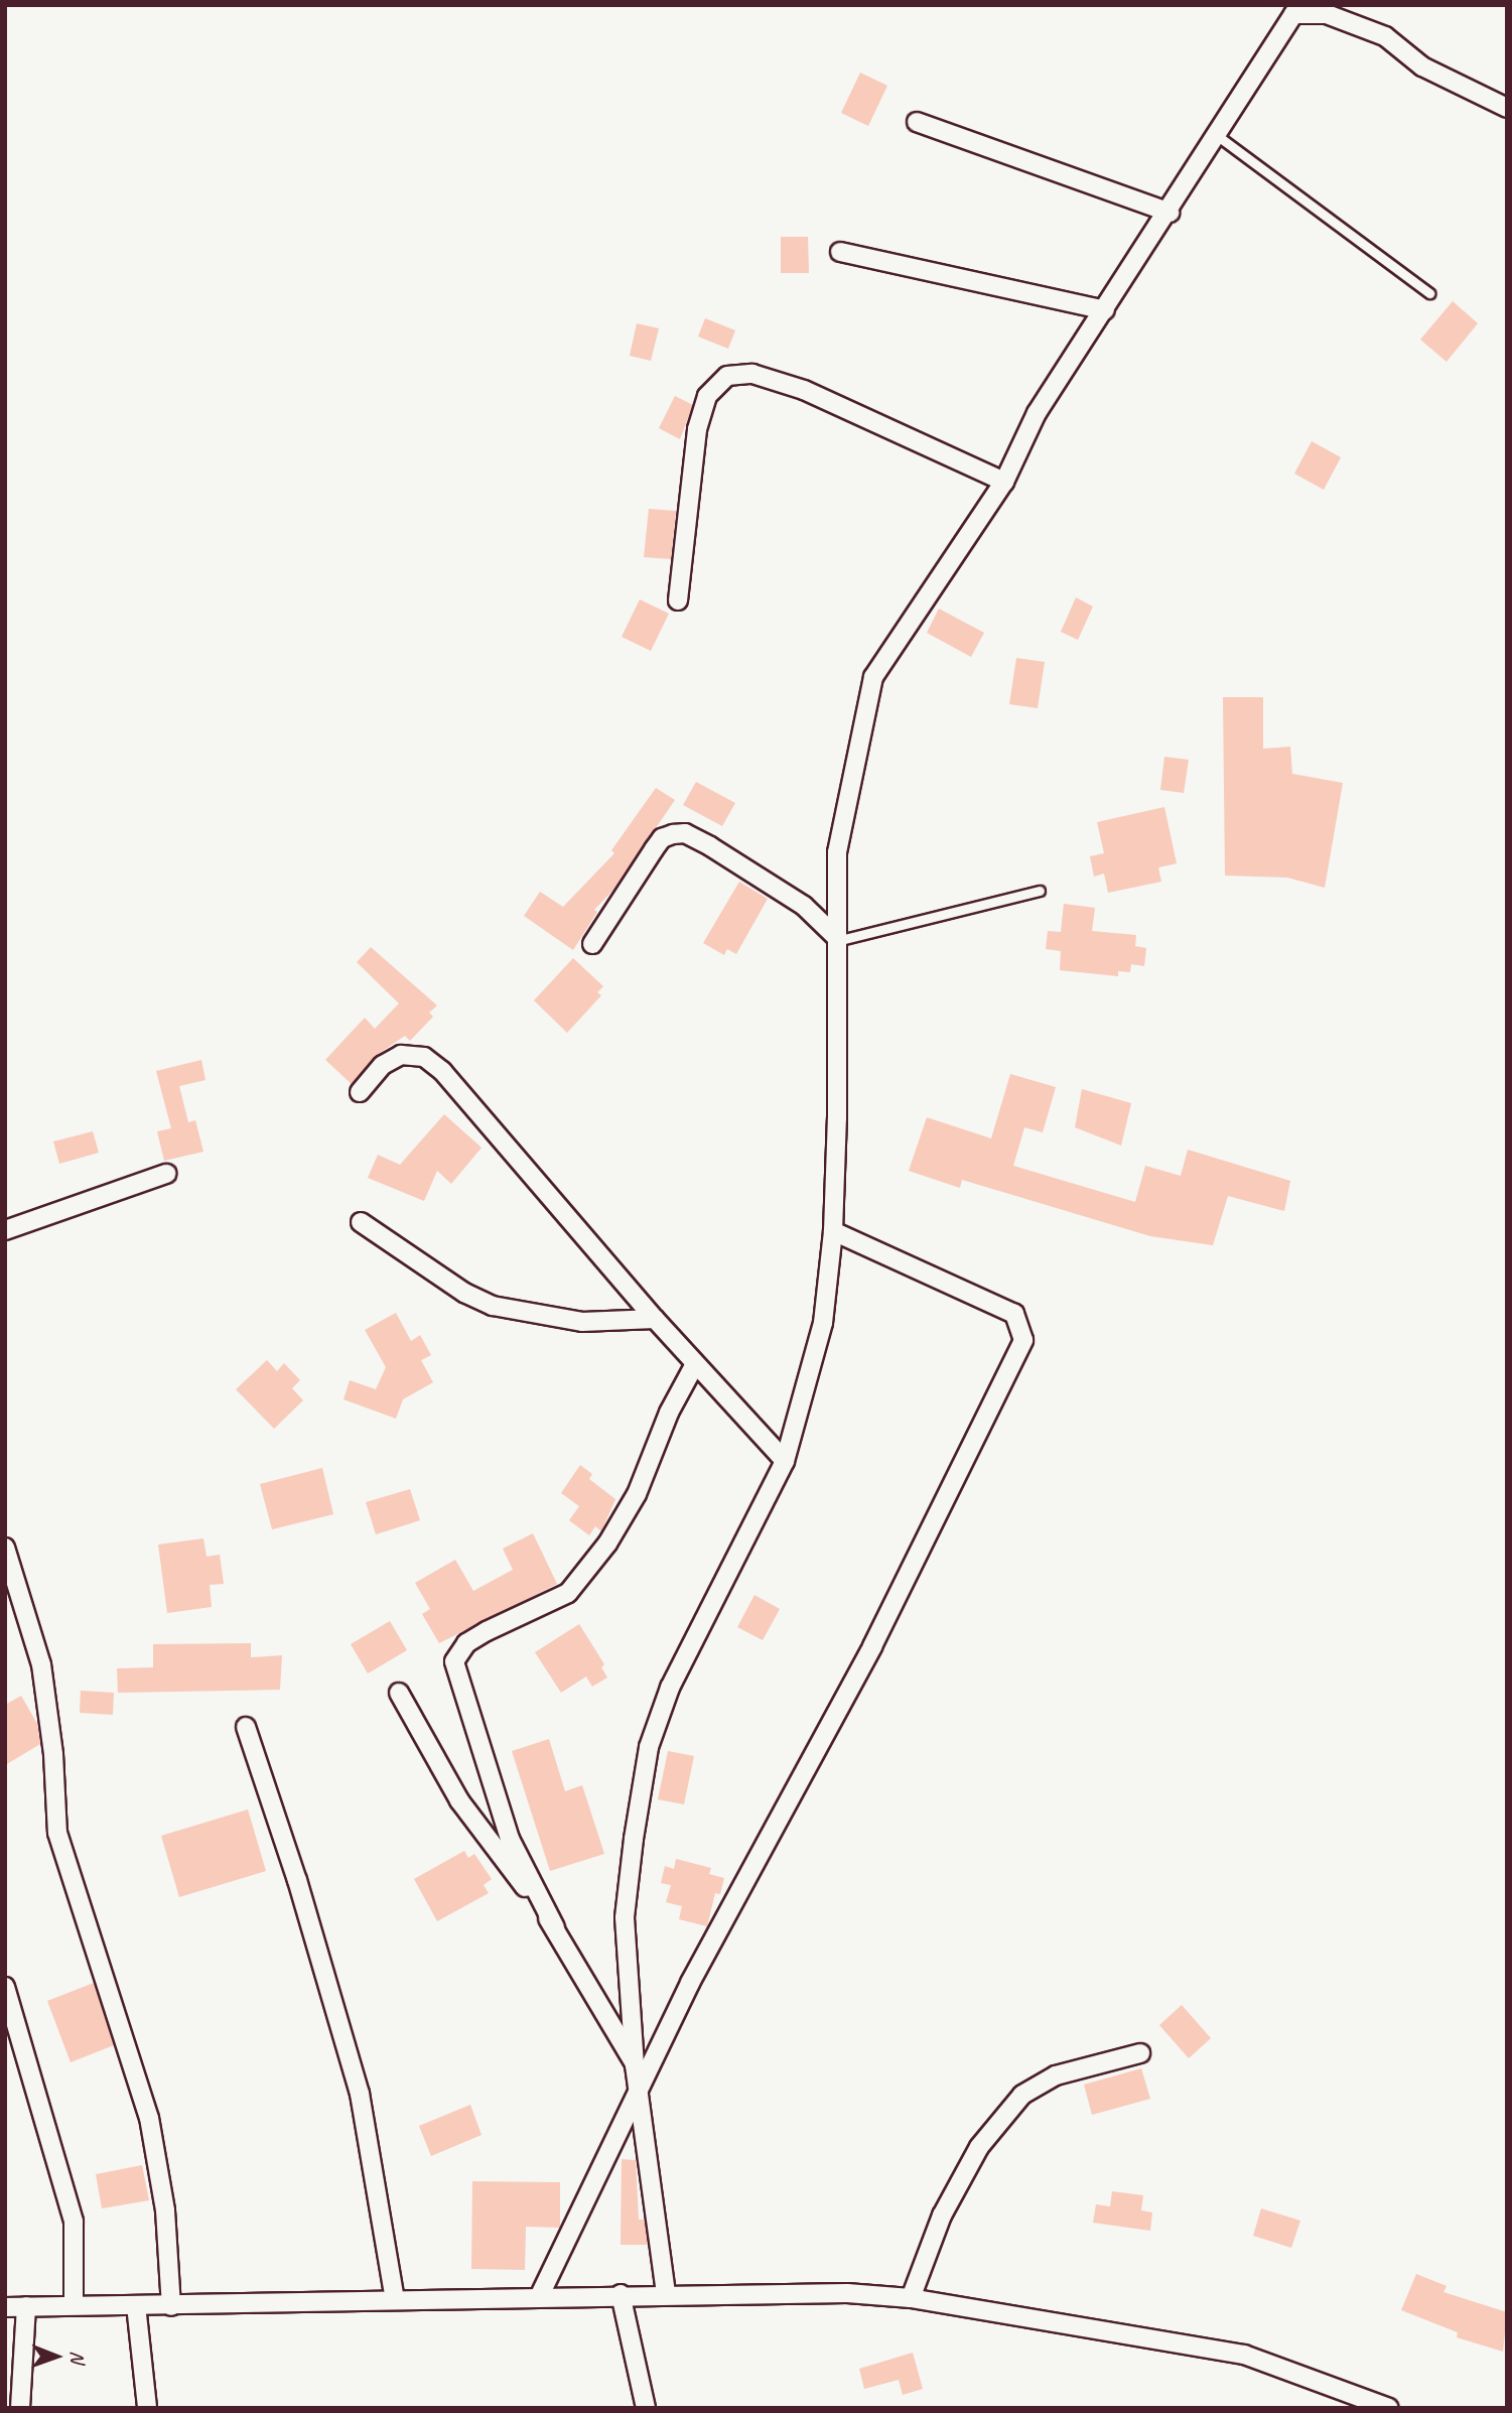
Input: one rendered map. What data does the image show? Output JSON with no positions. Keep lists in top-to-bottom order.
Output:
{
  "north": "right"
}
